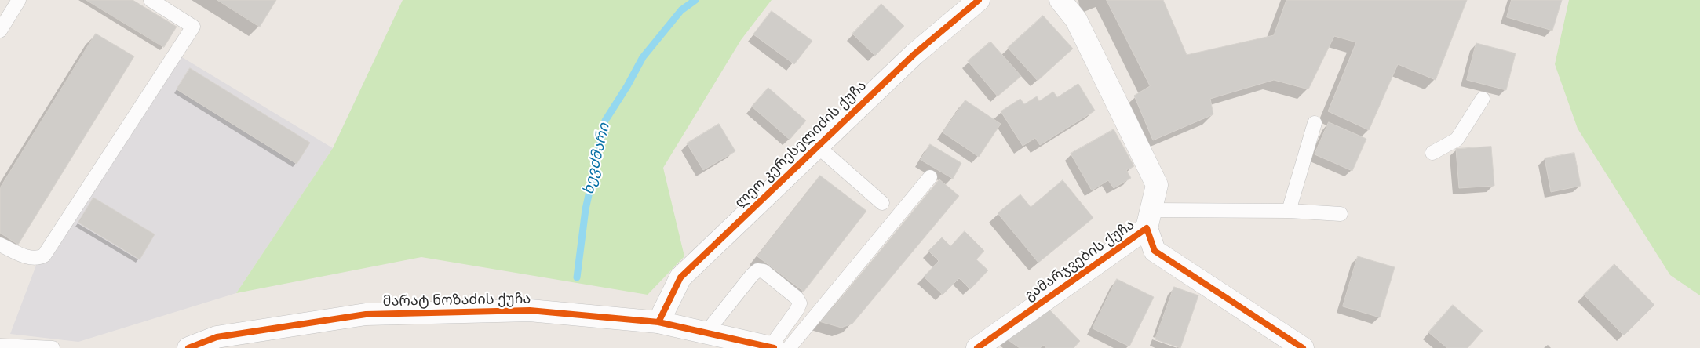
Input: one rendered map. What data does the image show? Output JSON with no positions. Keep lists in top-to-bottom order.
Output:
{
  "streets": {
    "street": ["ლეო კერესელიძის ქუჩა", "გამარჯვების ქუჩა", "მარატ ნოზაძის ქუჩა"]
  },
  "crossings": [
    ["ლეო კერესელიძის ქუჩა", "მარატ ნოზაძის ქუჩა"]
  ],
  "water": ["ხევძმარი"]
}
